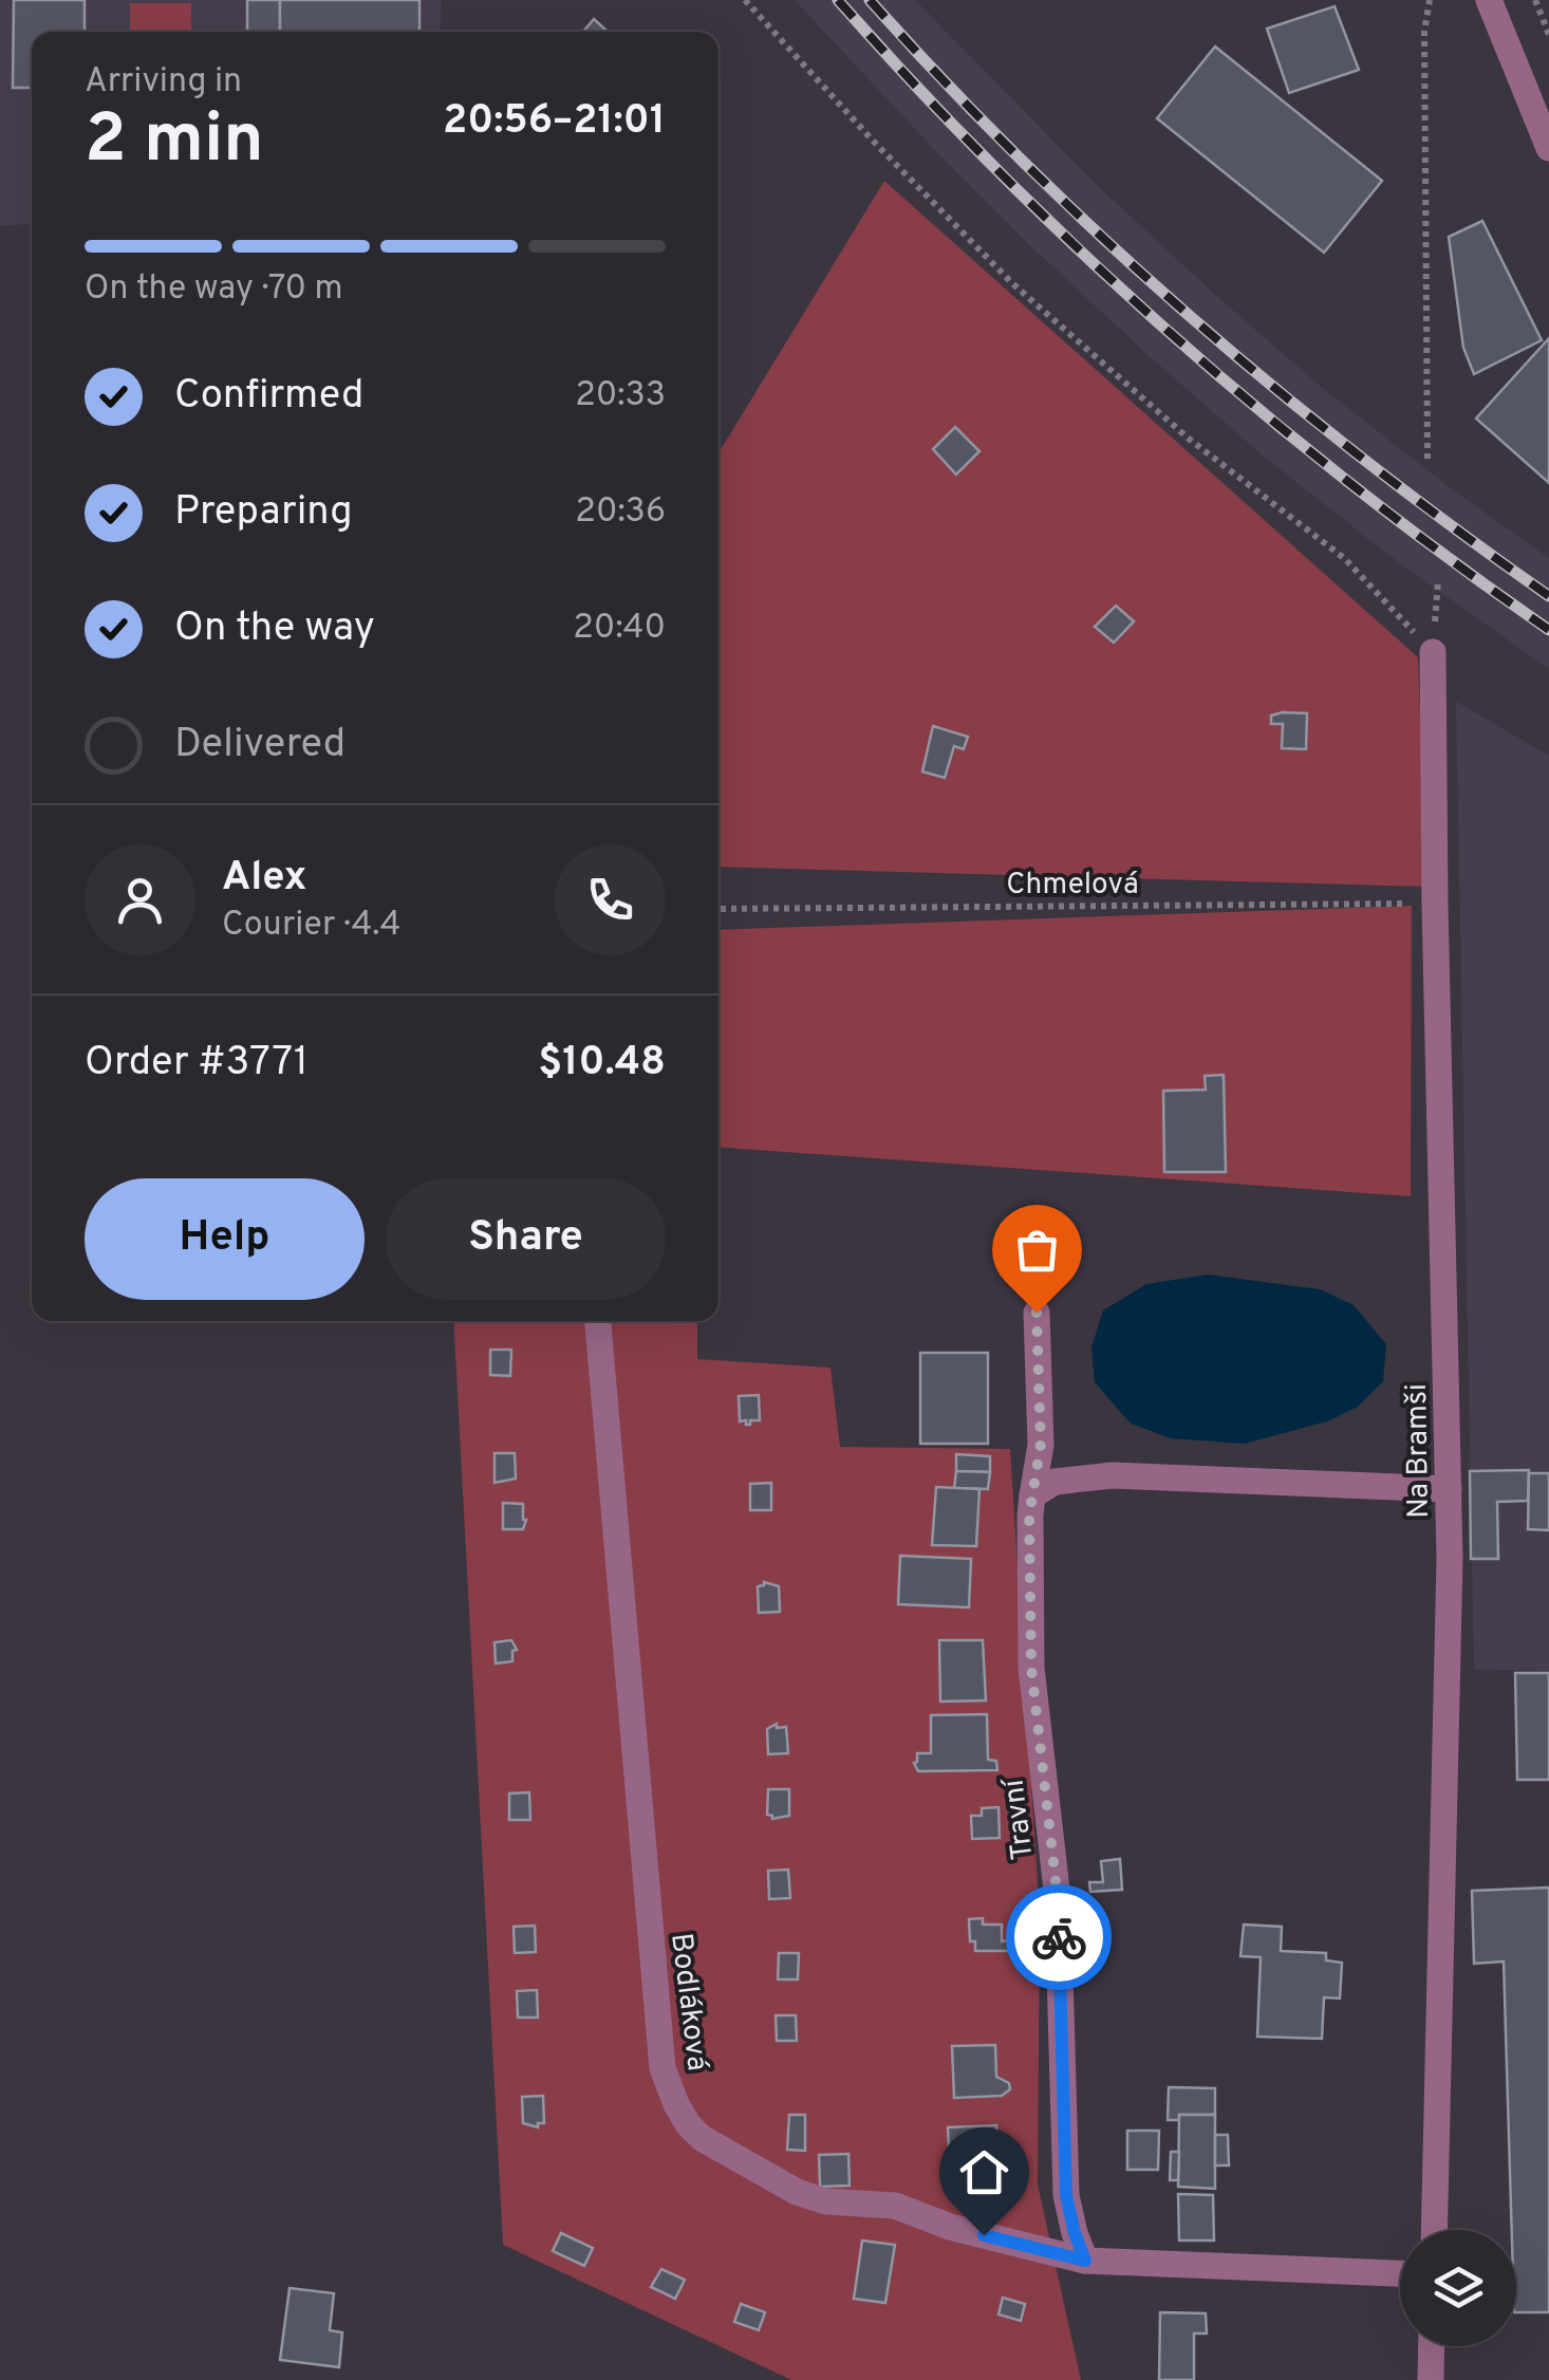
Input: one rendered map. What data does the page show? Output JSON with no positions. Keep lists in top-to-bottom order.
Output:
{
  "streets": {
    "street": ["Na Bramši", "Travní", "Bodláková"],
    "path": ["Chmelová"]
  },
  "crossings": [
    ["Chmelová", "Na Bramši"],
    ["Travní", "Bodláková"]
  ],
  "page": {
    "heading": ["2 min", "Arriving in", "20:56–21:01"],
    "panel": [
      "Alex",
      "Courier · 4.4",
      "Order #3771",
      "$10.48"
    ],
    "bar": "On the way · 70 m",
    "list": [
      ["Confirmed", "20:33"],
      ["Preparing", "20:36"],
      ["On the way", "20:40"],
      "Delivered"
    ],
    "buttons": ["Help", "Share"]
  }
}
